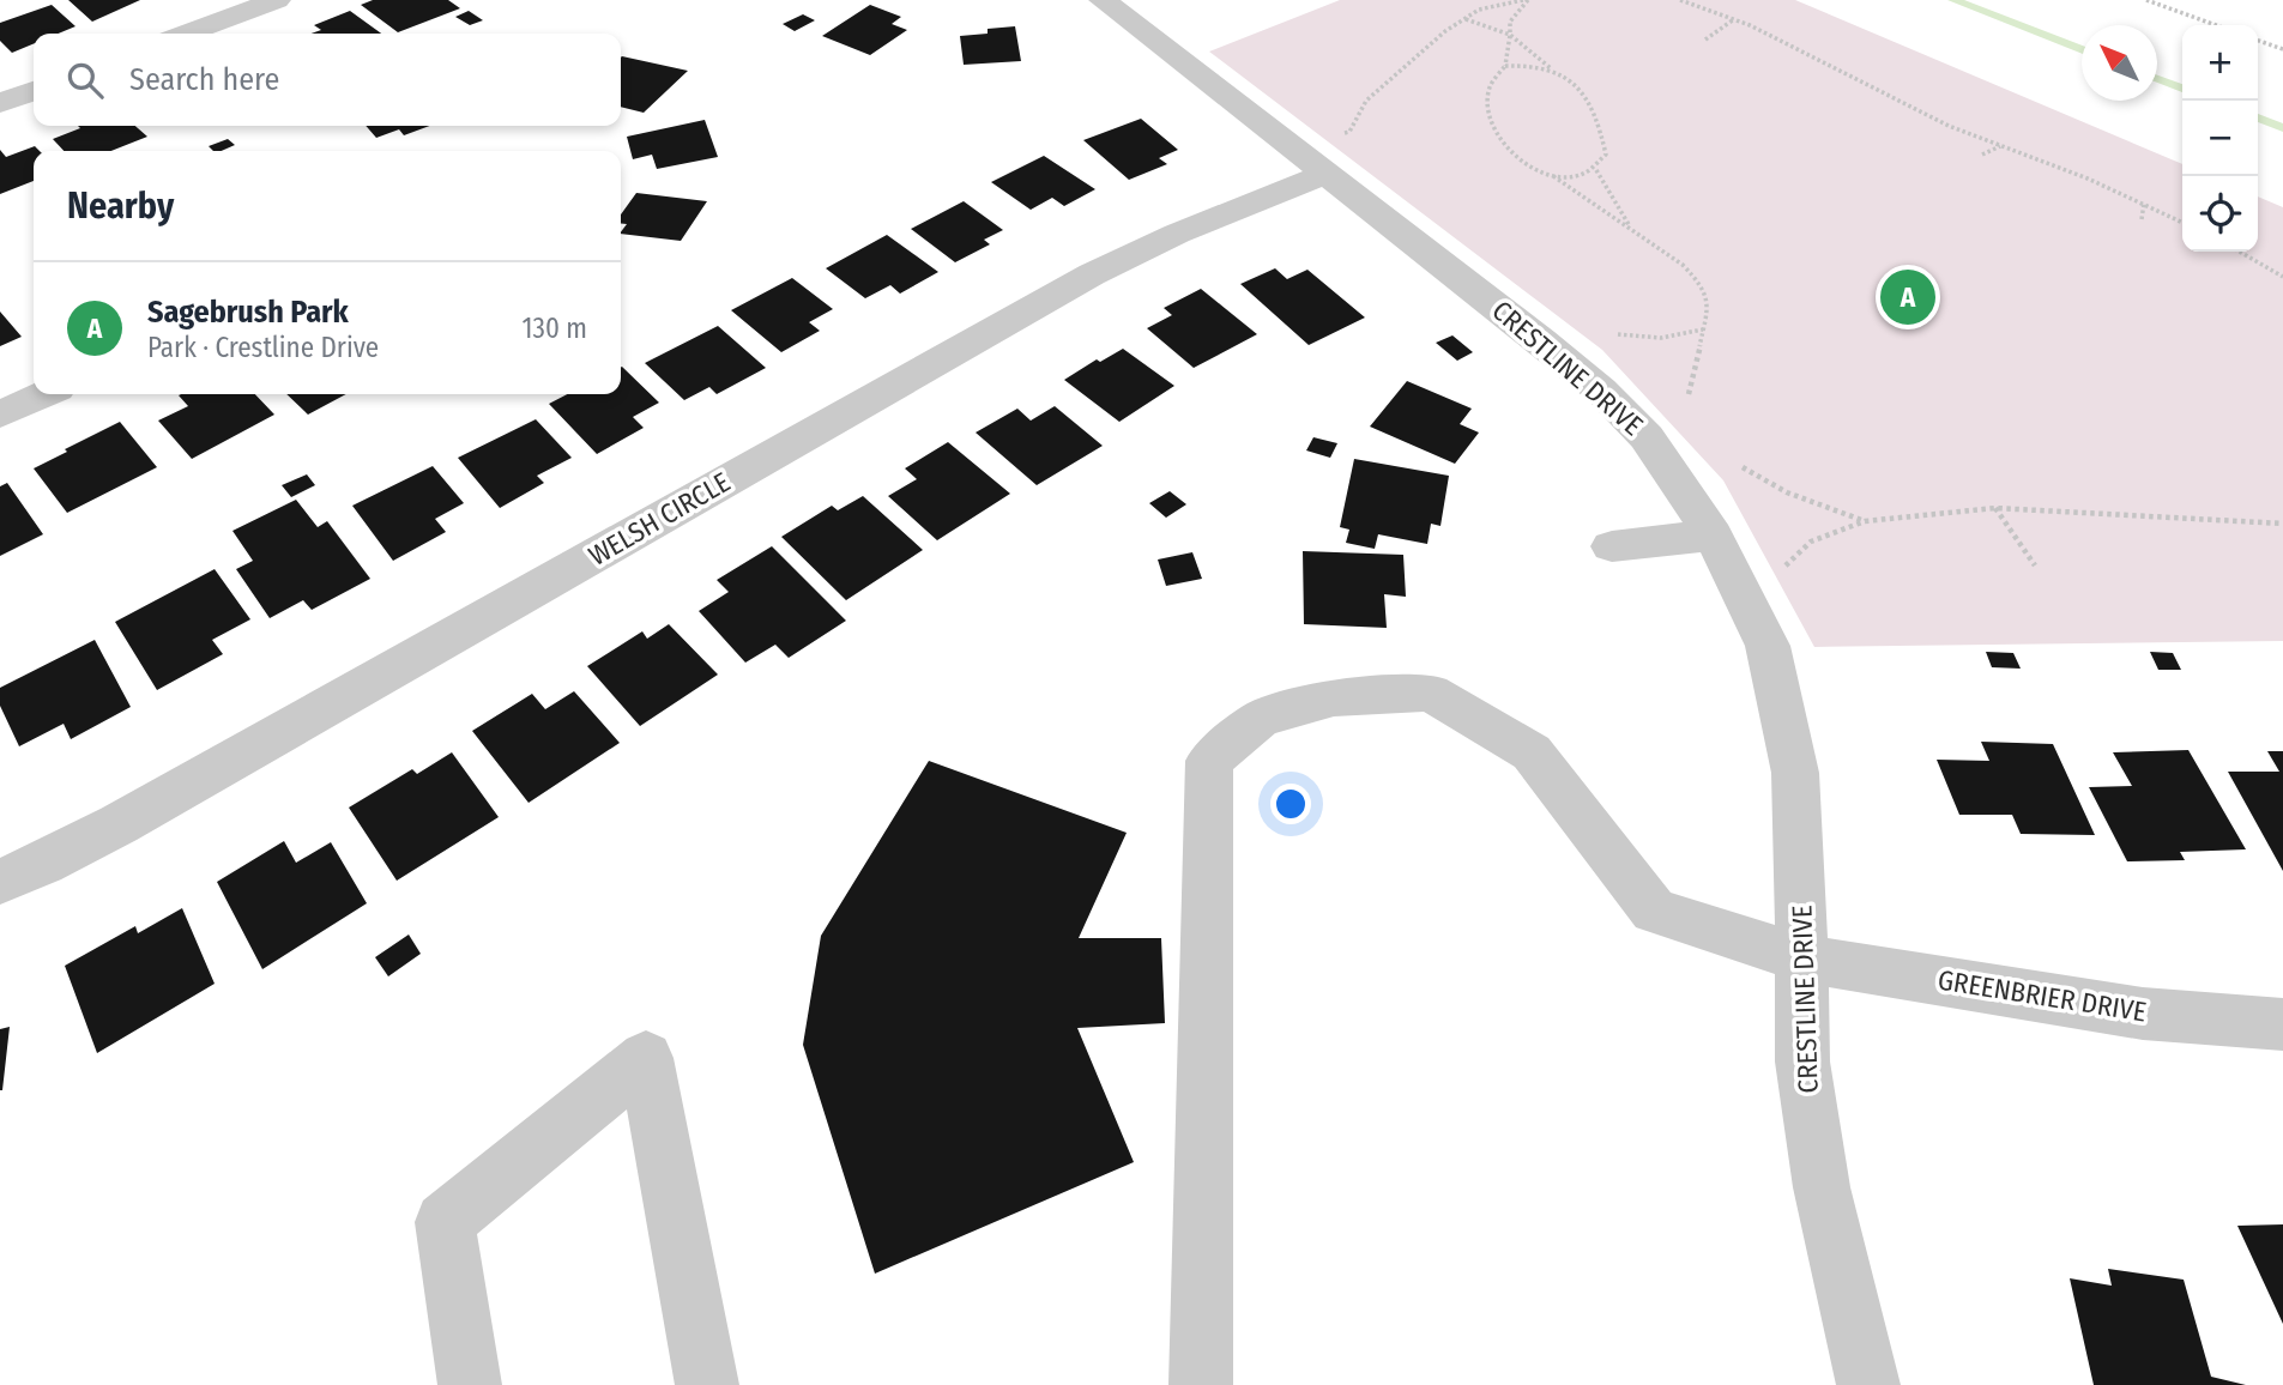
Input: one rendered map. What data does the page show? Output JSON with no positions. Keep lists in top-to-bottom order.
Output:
{
  "streets": {
    "street": ["CRESTLINE DRIVE", "WELSH CIRCLE", "GREENBRIER DRIVE"]
  },
  "crossings": [
    ["CRESTLINE DRIVE", "WELSH CIRCLE"],
    ["CRESTLINE DRIVE", "GREENBRIER DRIVE"]
  ],
  "north": "top left",
  "page": {
    "map_buttons": ["+", "−"],
    "search": "Search here",
    "heading": "Nearby",
    "list": [
      {
        "mark": "A",
        "name": "Sagebrush Park",
        "note": "Park · Crestline Drive",
        "value": "130 m"
      }
    ],
    "pins": "A"
  }
}
